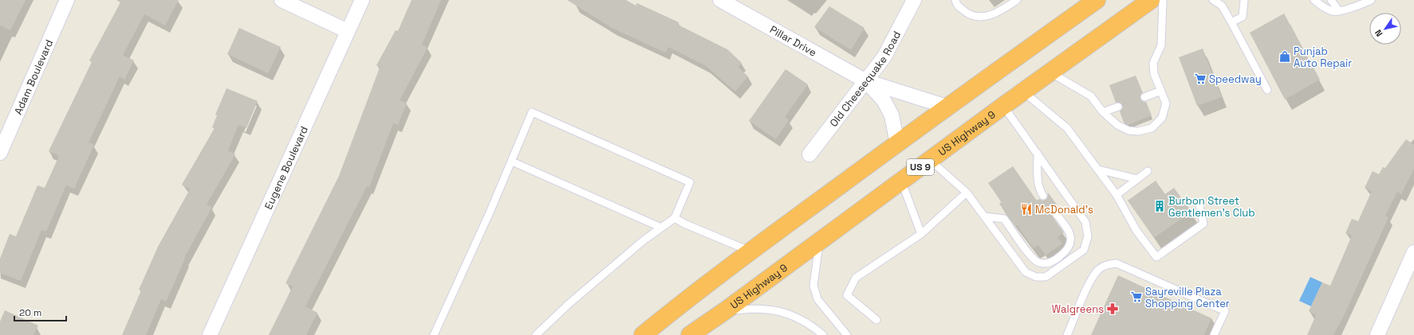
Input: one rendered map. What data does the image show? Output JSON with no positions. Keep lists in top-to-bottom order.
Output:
{
  "streets": {
    "highway": ["US Highway 9", "US 9"],
    "street": [
      "Pillar Drive",
      "Adam Boulevard",
      "Old Cheesequake Road",
      "Eugene Boulevard"
    ]
  },
  "crossings": [
    ["Pillar Drive", "Old Cheesequake Road"]
  ],
  "places": {
    "shop": ["Punjab Auto Repair"],
    "supermarket": ["Speedway", "Sayreville Plaza Shopping Center"],
    "building": ["Burbon Street Gentlemen's Club"],
    "restaurant": ["McDonald's"],
    "pharmacy": ["Walgreens"]
  },
  "scale_bar": "20 m",
  "north": "bottom left"
}
